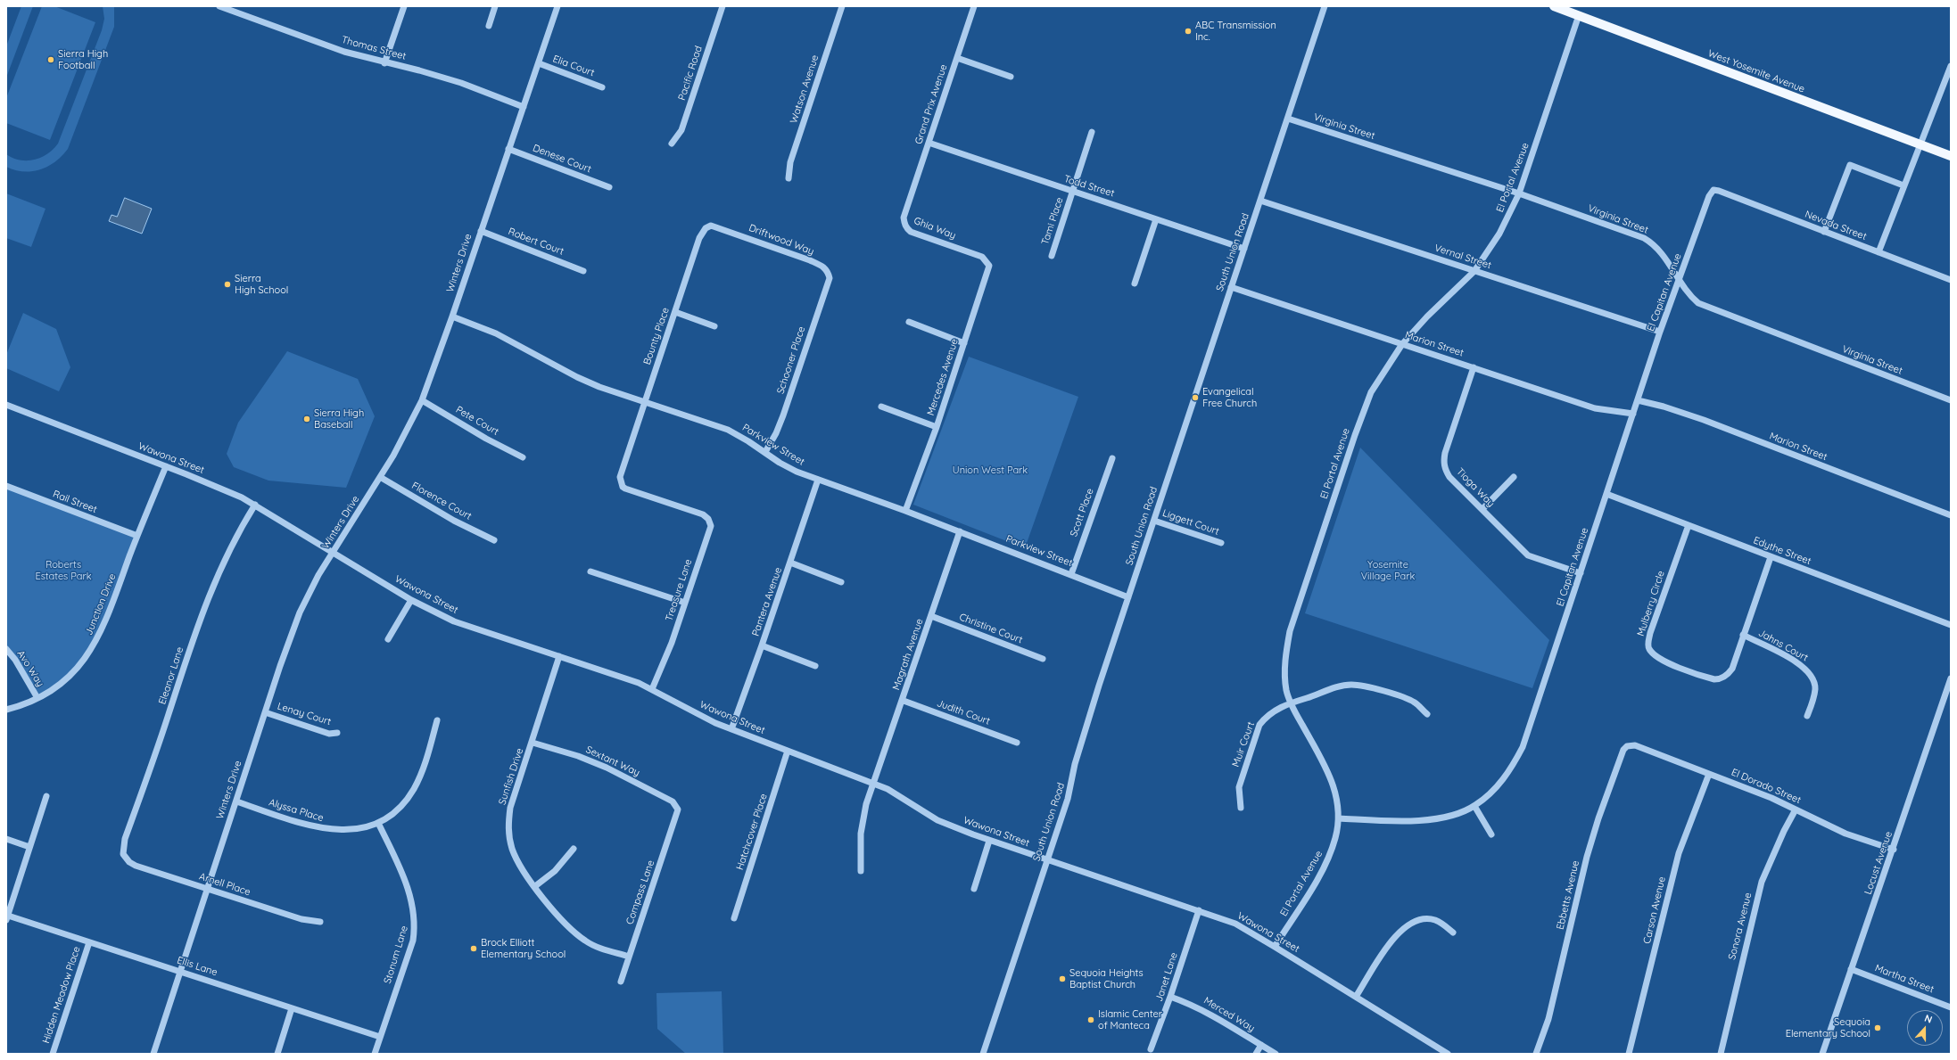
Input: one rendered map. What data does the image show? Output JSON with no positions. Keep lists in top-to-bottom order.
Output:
{
  "streets": {
    "main road": ["West Yosemite Avenue"],
    "street": [
      "Thomas Street",
      "Elia Court",
      "Pacific Road",
      "Watson Avenue",
      "Grand Prix Avenue",
      "Virginia Street",
      "Denese Court",
      "El Portal Avenue",
      "Todd Street",
      "Tami Place",
      "Nevada Street",
      "Ghia Way",
      "Driftwood Way",
      "Robert Court",
      "South Union Road",
      "Vernal Street",
      "Winters Drive",
      "El Capitan Avenue",
      "Bounty Place",
      "Marion Street",
      "Schooner Place",
      "Mercedes Avenue",
      "Pete Court",
      "Parkview Street",
      "Wawona Street",
      "Tioga Way",
      "Florence Court",
      "Rail Street",
      "Scott Place",
      "Liggett Court",
      "Edythe Street",
      "Treasure Lane",
      "Pantera Avenue",
      "Mulberry Circle",
      "Junction Drive",
      "Christine Court",
      "Jahns Court",
      "Magrath Avenue",
      "Avo Way",
      "Eleanor Lane",
      "Judith Court",
      "Lenay Court",
      "Muir Court",
      "Sextant Way",
      "Sunfish Drive",
      "El Dorado Street",
      "Alyssa Place",
      "Hatchcover Place",
      "Locust Avenue",
      "Arnell Place",
      "Compass Lane",
      "Ebbetts Avenue",
      "Carson Avenue",
      "Sonora Avenue",
      "Stonum Lane",
      "Ellis Lane",
      "Janet Lane",
      "Martha Street",
      "Hidden Meadow Place",
      "Merced Way"
    ]
  },
  "crossings": [
    ["Thomas Street", "Winters Drive"],
    ["Elia Court", "Winters Drive"],
    ["West Yosemite Avenue", "El Portal Avenue"],
    ["Grand Prix Avenue", "Todd Street"],
    ["Grand Prix Avenue", "Ghia Way"],
    ["Virginia Street", "El Portal Avenue"],
    ["Virginia Street", "South Union Road"],
    ["Virginia Street", "El Capitan Avenue"],
    ["Denese Court", "Winters Drive"],
    ["El Portal Avenue", "Vernal Street"],
    ["El Portal Avenue", "El Capitan Avenue"],
    ["El Portal Avenue", "Marion Street"],
    ["El Portal Avenue", "Wawona Street"],
    ["El Portal Avenue", "Muir Court"],
    ["Todd Street", "Tami Place"],
    ["Todd Street", "South Union Road"],
    ["Nevada Street", "El Capitan Avenue"],
    ["Ghia Way", "Mercedes Avenue"],
    ["Driftwood Way", "Bounty Place"],
    ["Driftwood Way", "Schooner Place"],
    ["Robert Court", "Winters Drive"],
    ["South Union Road", "Vernal Street"],
    ["South Union Road", "Marion Street"],
    ["South Union Road", "Parkview Street"],
    ["South Union Road", "Wawona Street"],
    ["South Union Road", "Liggett Court"],
    ["Vernal Street", "El Capitan Avenue"],
    ["Winters Drive", "Pete Court"],
    ["Winters Drive", "Parkview Street"],
    ["Winters Drive", "Wawona Street"],
    ["Winters Drive", "Florence Court"],
    ["Winters Drive", "Lenay Court"],
    ["Winters Drive", "Alyssa Place"],
    ["Winters Drive", "Arnell Place"],
    ["Winters Drive", "Ellis Lane"],
    ["El Capitan Avenue", "Marion Street"],
    ["El Capitan Avenue", "Tioga Way"],
    ["El Capitan Avenue", "Edythe Street"],
    ["Bounty Place", "Parkview Street"],
    ["Bounty Place", "Treasure Lane"],
    ["Marion Street", "Tioga Way"],
    ["Schooner Place", "Parkview Street"],
    ["Mercedes Avenue", "Parkview Street"],
    ["Parkview Street", "Scott Place"],
    ["Parkview Street", "Pantera Avenue"],
    ["Parkview Street", "Magrath Avenue"],
    ["Wawona Street", "Treasure Lane"],
    ["Wawona Street", "Pantera Avenue"],
    ["Wawona Street", "Junction Drive"],
    ["Wawona Street", "Magrath Avenue"],
    ["Wawona Street", "Eleanor Lane"],
    ["Wawona Street", "Sunfish Drive"],
    ["Wawona Street", "Hatchcover Place"],
    ["Wawona Street", "Janet Lane"],
    ["Rail Street", "Junction Drive"],
    ["Edythe Street", "Mulberry Circle"],
    ["Mulberry Circle", "Jahns Court"],
    ["Junction Drive", "Avo Way"],
    ["Christine Court", "Magrath Avenue"],
    ["Magrath Avenue", "Judith Court"],
    ["Eleanor Lane", "Arnell Place"],
    ["Sextant Way", "Sunfish Drive"],
    ["Sextant Way", "Compass Lane"],
    ["Sunfish Drive", "Compass Lane"],
    ["El Dorado Street", "Locust Avenue"],
    ["El Dorado Street", "Ebbetts Avenue"],
    ["El Dorado Street", "Carson Avenue"],
    ["El Dorado Street", "Sonora Avenue"],
    ["Alyssa Place", "Stonum Lane"],
    ["Locust Avenue", "Martha Street"],
    ["Stonum Lane", "Ellis Lane"],
    ["Ellis Lane", "Hidden Meadow Place"],
    ["Janet Lane", "Merced Way"]
  ],
  "parks": ["Union West Park", "Roberts Estates Park", "Yosemite Village Park"],
  "places": [
    "ABC Transmission Inc.",
    "Sierra High Football",
    "Sierra High School",
    "Evangelical Free Church",
    "Sierra High Baseball",
    "Brock Elliott Elementary School",
    "Sequoia Heights Baptist Church",
    "Islamic Center of Manteca",
    "Sequoia Elementary School"
  ],
  "north": "top"
}
